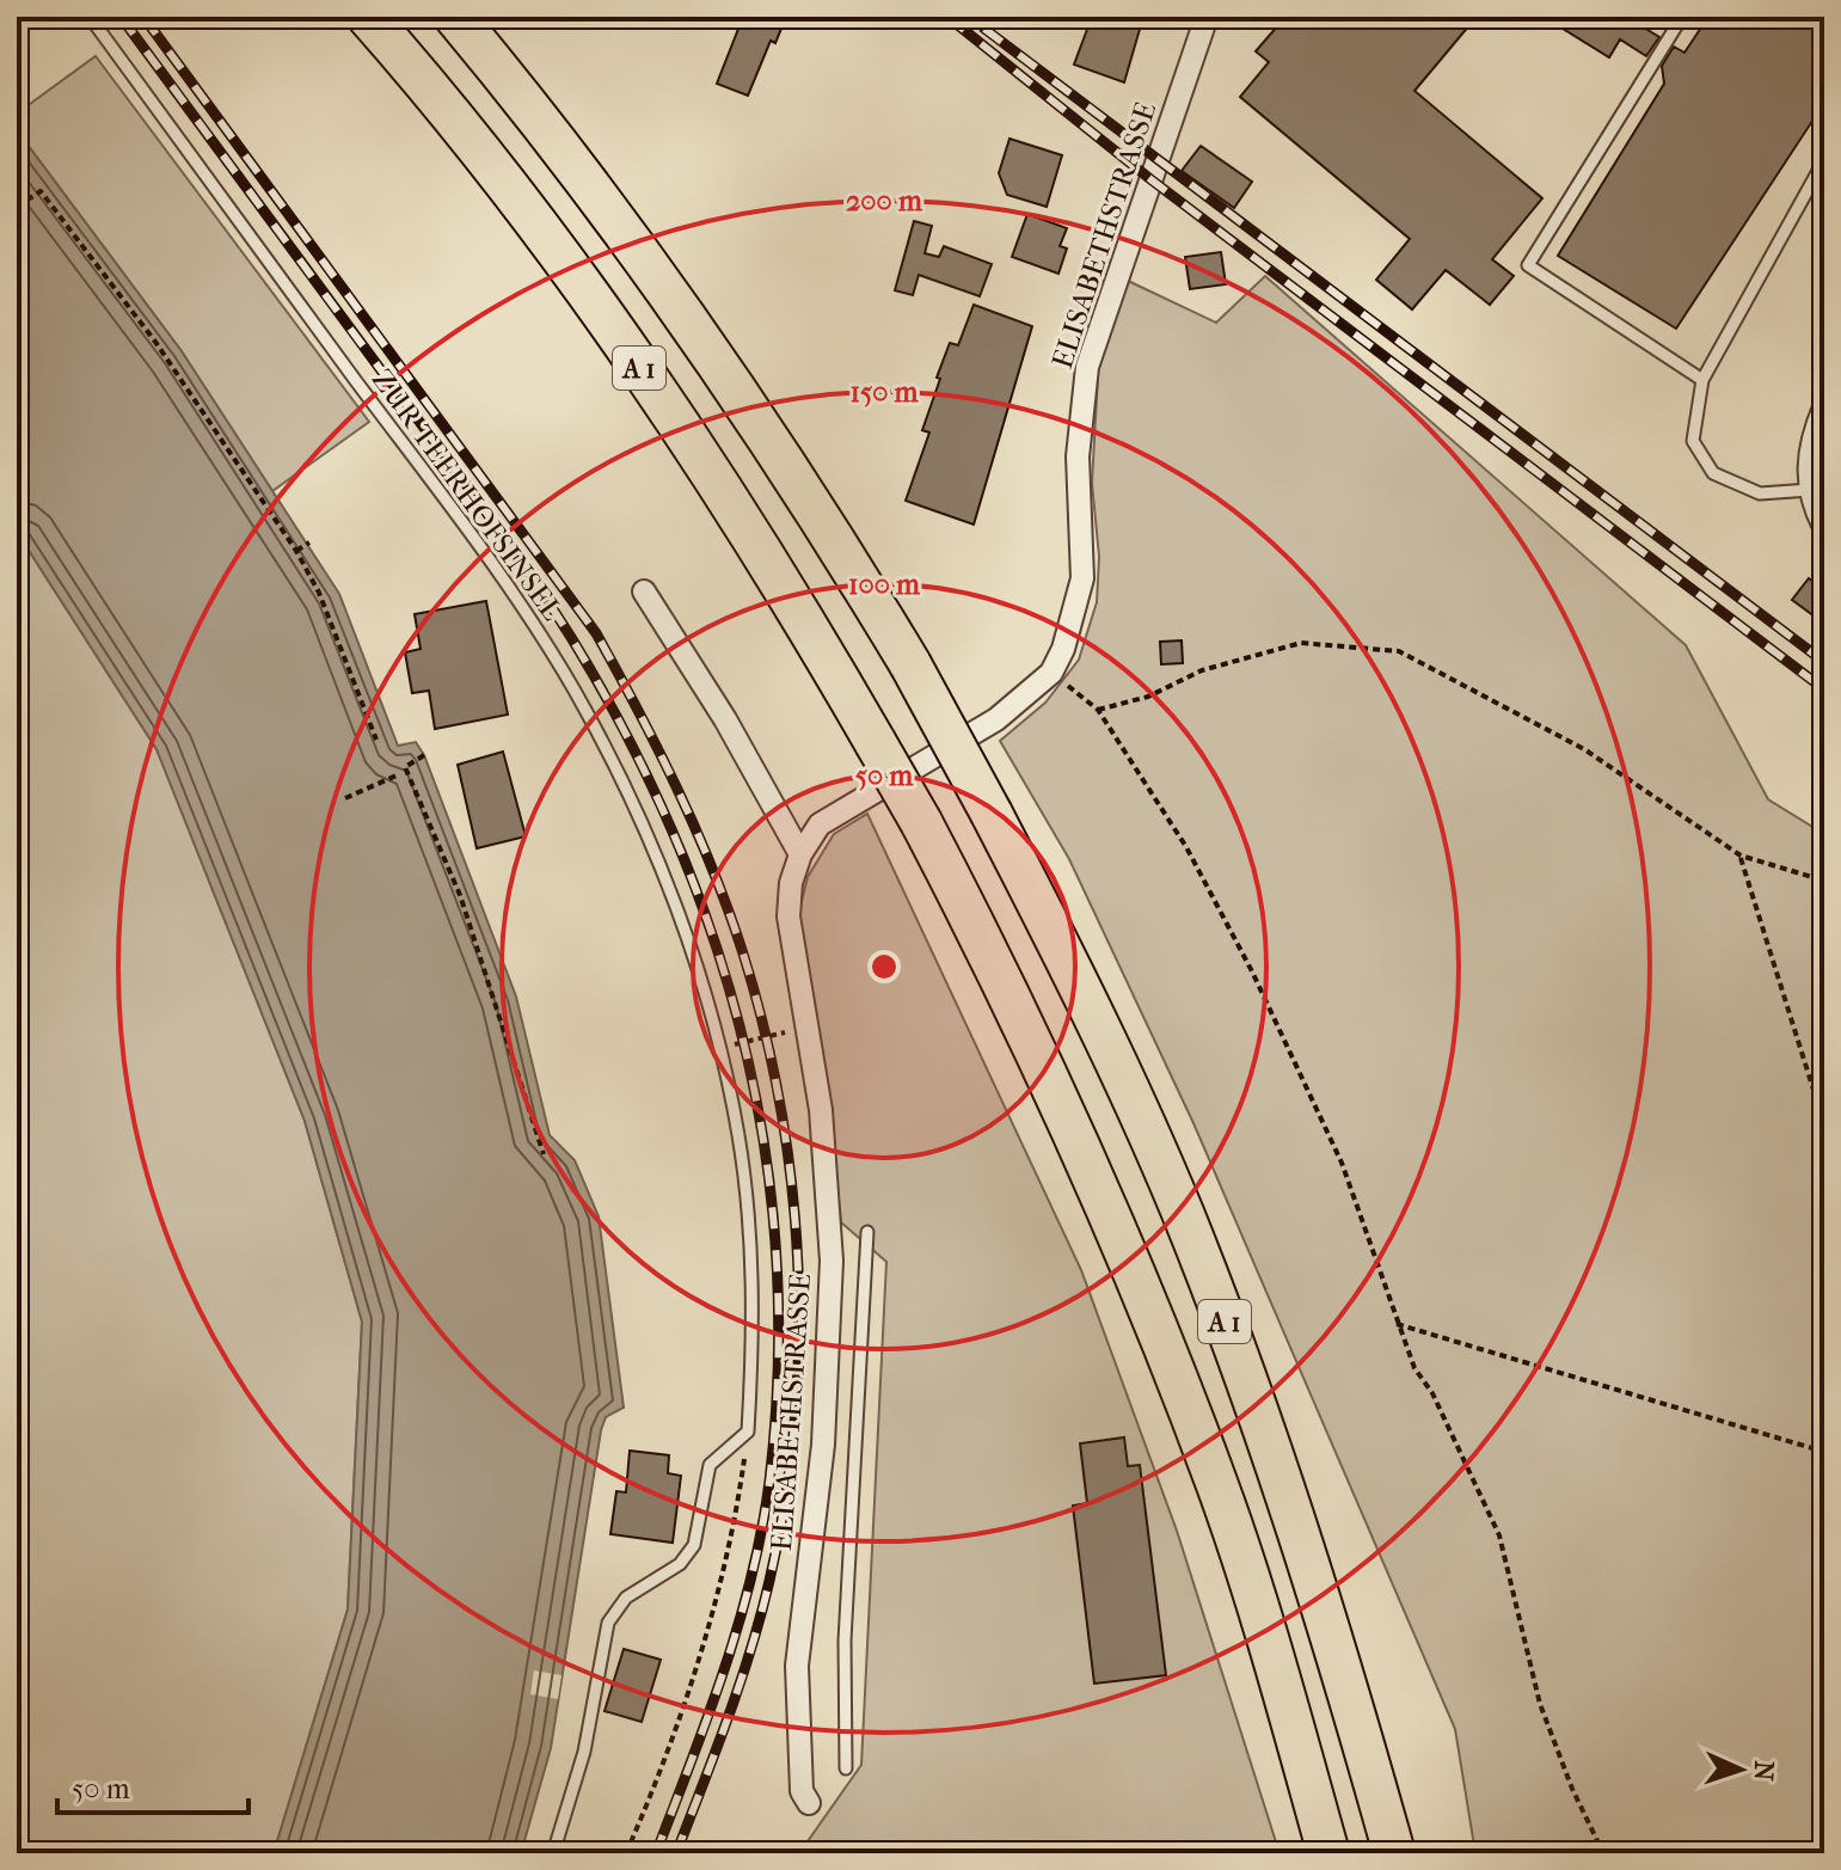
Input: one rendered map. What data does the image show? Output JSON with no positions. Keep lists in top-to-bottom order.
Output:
{
  "streets": {
    "highway": ["A 1"],
    "street": ["ELISABETHSTRASSE"],
    "lane": ["ZUR TEERHOFSINSEL"]
  },
  "scale_bar": "50 m",
  "north": "right",
  "rings": [
    "200 m",
    "150 m",
    "100 m",
    "50 m"
  ]
}
